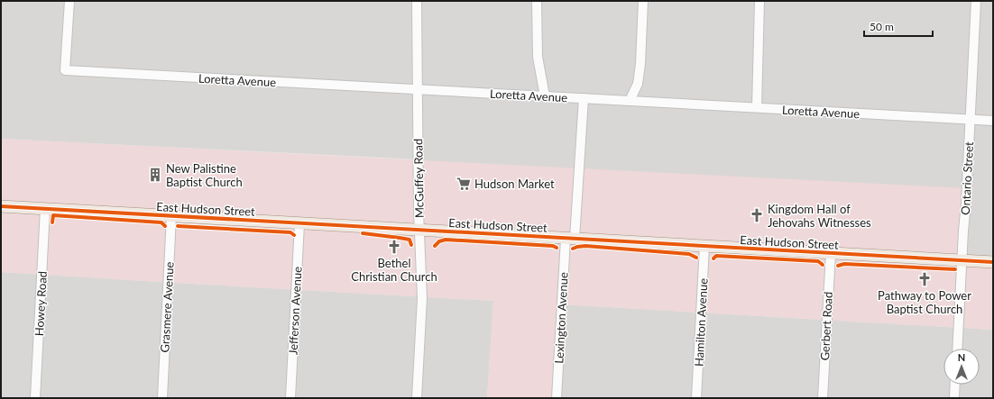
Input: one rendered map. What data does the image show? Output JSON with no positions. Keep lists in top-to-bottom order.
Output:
{
  "streets": {
    "main road": ["East Hudson Street"],
    "street": [
      "Loretta Avenue",
      "McGuffey Road",
      "Ontario Street",
      "Howey Road",
      "Grasmere Avenue",
      "Jefferson Avenue",
      "Lexington Avenue",
      "Hamilton Avenue",
      "Gerbert Road"
    ]
  },
  "crossings": [
    ["Loretta Avenue", "McGuffey Road"],
    ["Loretta Avenue", "Ontario Street"],
    ["Loretta Avenue", "Lexington Avenue"],
    ["McGuffey Road", "East Hudson Street"],
    ["Ontario Street", "East Hudson Street"],
    ["East Hudson Street", "Howey Road"],
    ["East Hudson Street", "Grasmere Avenue"],
    ["East Hudson Street", "Jefferson Avenue"],
    ["East Hudson Street", "Lexington Avenue"],
    ["East Hudson Street", "Hamilton Avenue"],
    ["East Hudson Street", "Gerbert Road"]
  ],
  "places": {
    "building": ["New Palistine Baptist Church"],
    "supermarket": ["Hudson Market"],
    "church": ["Kingdom Hall of Jehovahs Witnesses", "Bethel Christian Church", "Pathway to Power Baptist Church"]
  },
  "scale_bar": "50 m",
  "north": "top"
}
